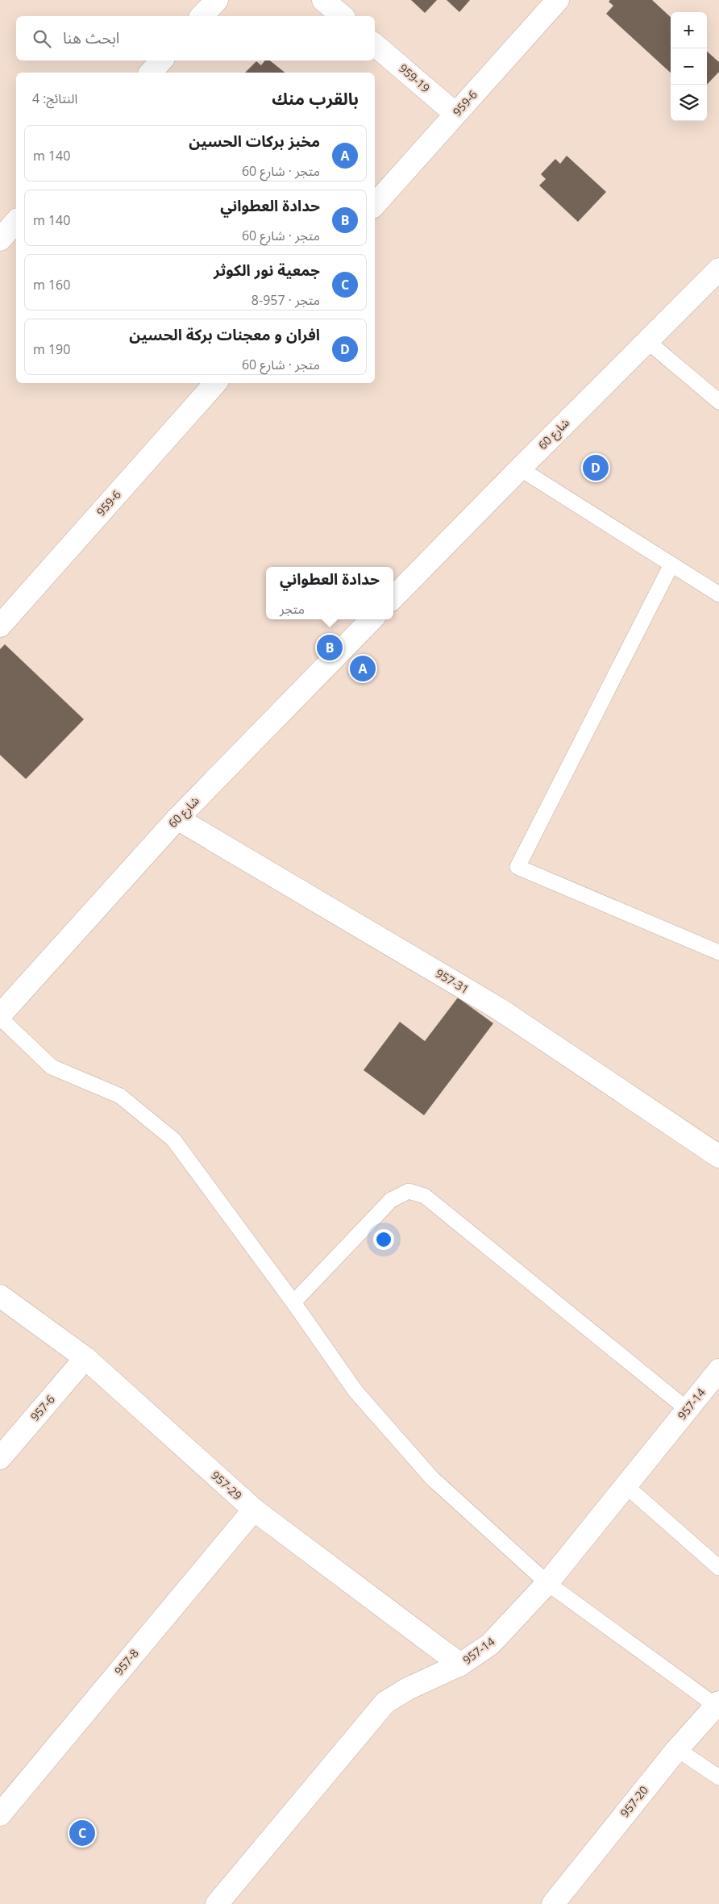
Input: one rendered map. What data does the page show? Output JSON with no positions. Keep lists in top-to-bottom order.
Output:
{
  "streets": {
    "street": [
      "959-19",
      "959-6",
      "شارع 60",
      "957-31",
      "957-14",
      "957-6",
      "957-29",
      "957-8",
      "957-20"
    ]
  },
  "crossings": [
    ["959-19", "959-6"],
    ["شارع 60", "957-31"],
    ["957-14", "957-29"],
    ["957-6", "957-29"],
    ["957-29", "957-8"]
  ],
  "page": {
    "map_buttons": ["+", "−"],
    "search": "ابحث هنا",
    "heading": ["بالقرب منك", "النتائج: 4"],
    "list": [
      {
        "mark": "A",
        "name": "مخبز بركات الحسين",
        "note": "متجر · شارع 60",
        "value": "140 m"
      },
      {
        "mark": "B",
        "name": "حدادة العطواني",
        "note": "متجر · شارع 60",
        "value": "140 m"
      },
      {
        "mark": "C",
        "name": "جمعية نور الكوثر",
        "note": "متجر · 957-8",
        "value": "160 m"
      },
      {
        "mark": "D",
        "name": "افران و معجنات بركة الحسين",
        "note": "متجر · شارع 60",
        "value": "190 m"
      }
    ],
    "pins": [
      "D",
      "B",
      "A",
      "C"
    ],
    "popup": ["حدادة العطواني", "متجر"]
  }
}
